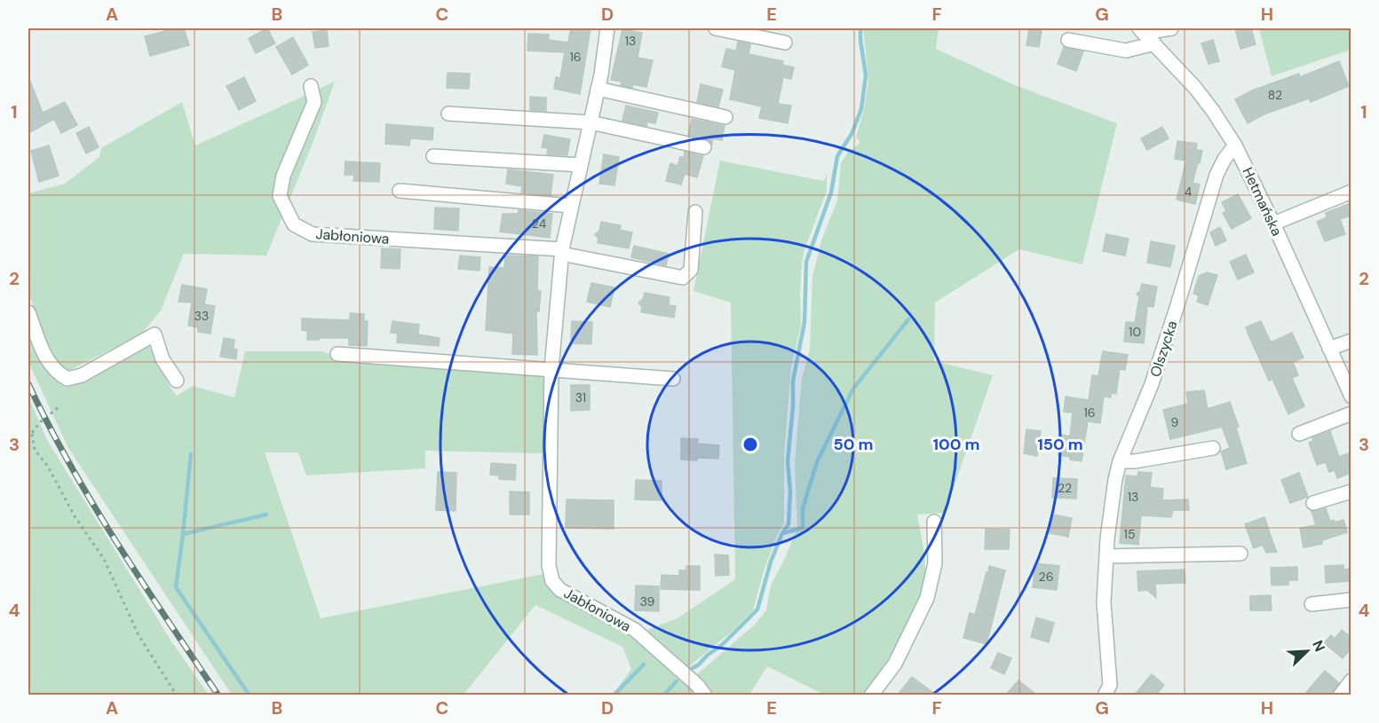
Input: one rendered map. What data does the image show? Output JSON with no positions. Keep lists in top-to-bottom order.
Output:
{
  "streets": {
    "street": ["Hetmańska", "Jabłoniowa", "Olszycka"]
  },
  "crossings": [
    ["Hetmańska", "Olszycka"]
  ],
  "house_numbers": [
    "13",
    "16",
    "82",
    "4",
    "24",
    "33",
    "10",
    "31",
    "16",
    "9",
    "22",
    "13",
    "15",
    "26",
    "39"
  ],
  "north": "top right",
  "grid": {
    "columns": [
      "A",
      "B",
      "C",
      "D",
      "E",
      "F",
      "G",
      "H"
    ],
    "rows": [
      "1",
      "2",
      "3",
      "4"
    ]
  },
  "rings": ["50 m", "100 m", "150 m"]
}
